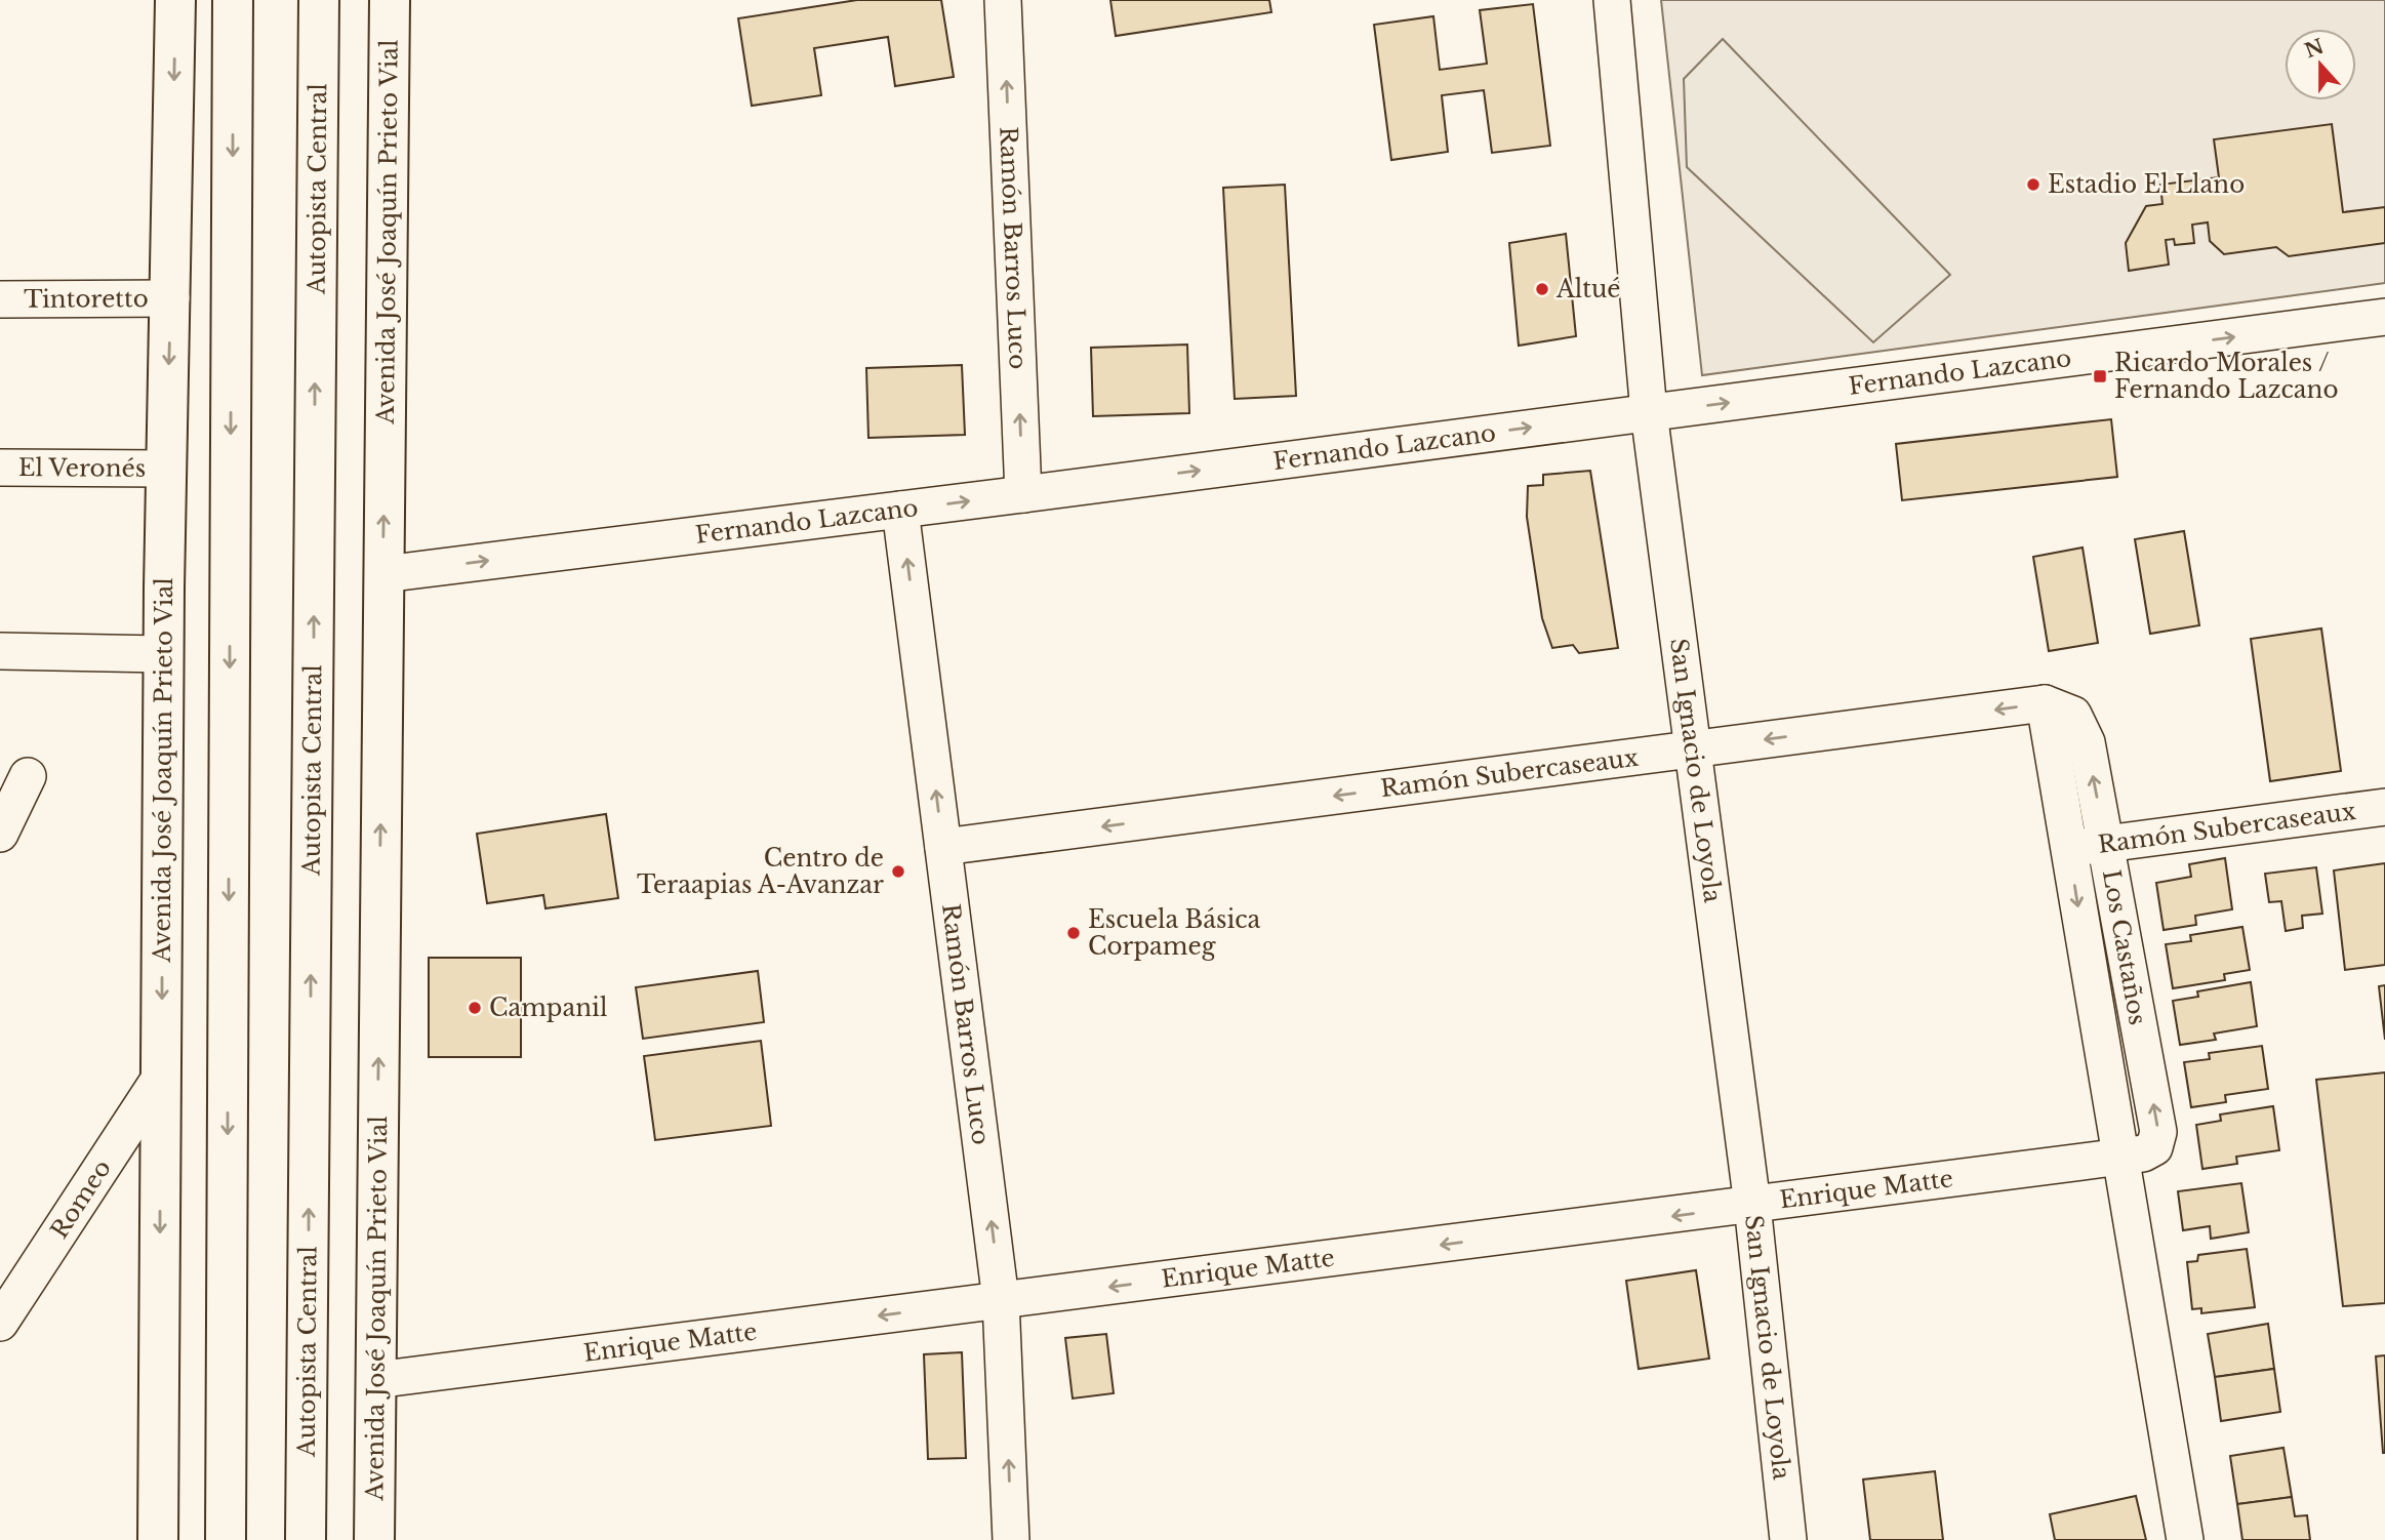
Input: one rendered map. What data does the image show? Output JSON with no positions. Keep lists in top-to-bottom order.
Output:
{
  "streets": {
    "main road": ["Autopista Central", "Avenida José Joaquín Prieto Vial"],
    "street": [
      "Ramón Barros Luco",
      "Tintoretto",
      "Fernando Lazcano",
      "El Veronés",
      "San Ignacio de Loyola",
      "Ramón Subercaseaux",
      "Los Castaños",
      "Enrique Matte",
      "Romeo"
    ]
  },
  "crossings": [
    ["Avenida José Joaquín Prieto Vial", "Tintoretto"],
    ["Avenida José Joaquín Prieto Vial", "Fernando Lazcano"],
    ["Avenida José Joaquín Prieto Vial", "El Veronés"],
    ["Avenida José Joaquín Prieto Vial", "Enrique Matte"],
    ["Avenida José Joaquín Prieto Vial", "Romeo"],
    ["Ramón Barros Luco", "Fernando Lazcano"],
    ["Ramón Barros Luco", "Ramón Subercaseaux"],
    ["Ramón Barros Luco", "Enrique Matte"],
    ["Fernando Lazcano", "San Ignacio de Loyola"],
    ["San Ignacio de Loyola", "Ramón Subercaseaux"],
    ["San Ignacio de Loyola", "Enrique Matte"],
    ["Ramón Subercaseaux", "Los Castaños"],
    ["Los Castaños", "Enrique Matte"]
  ],
  "one_way": [
    "Ramón Barros Luco",
    "Fernando Lazcano",
    "Ramón Subercaseaux",
    "Enrique Matte"
  ],
  "places": {
    "other": [
      "Estadio El Llano",
      "Altué",
      "Centro de Teraapias A-Avanzar",
      "Escuela Básica Corpameg",
      "Campanil"
    ],
    "transit": ["Ricardo Morales / Fernando Lazcano"]
  },
  "north": "top"
}
